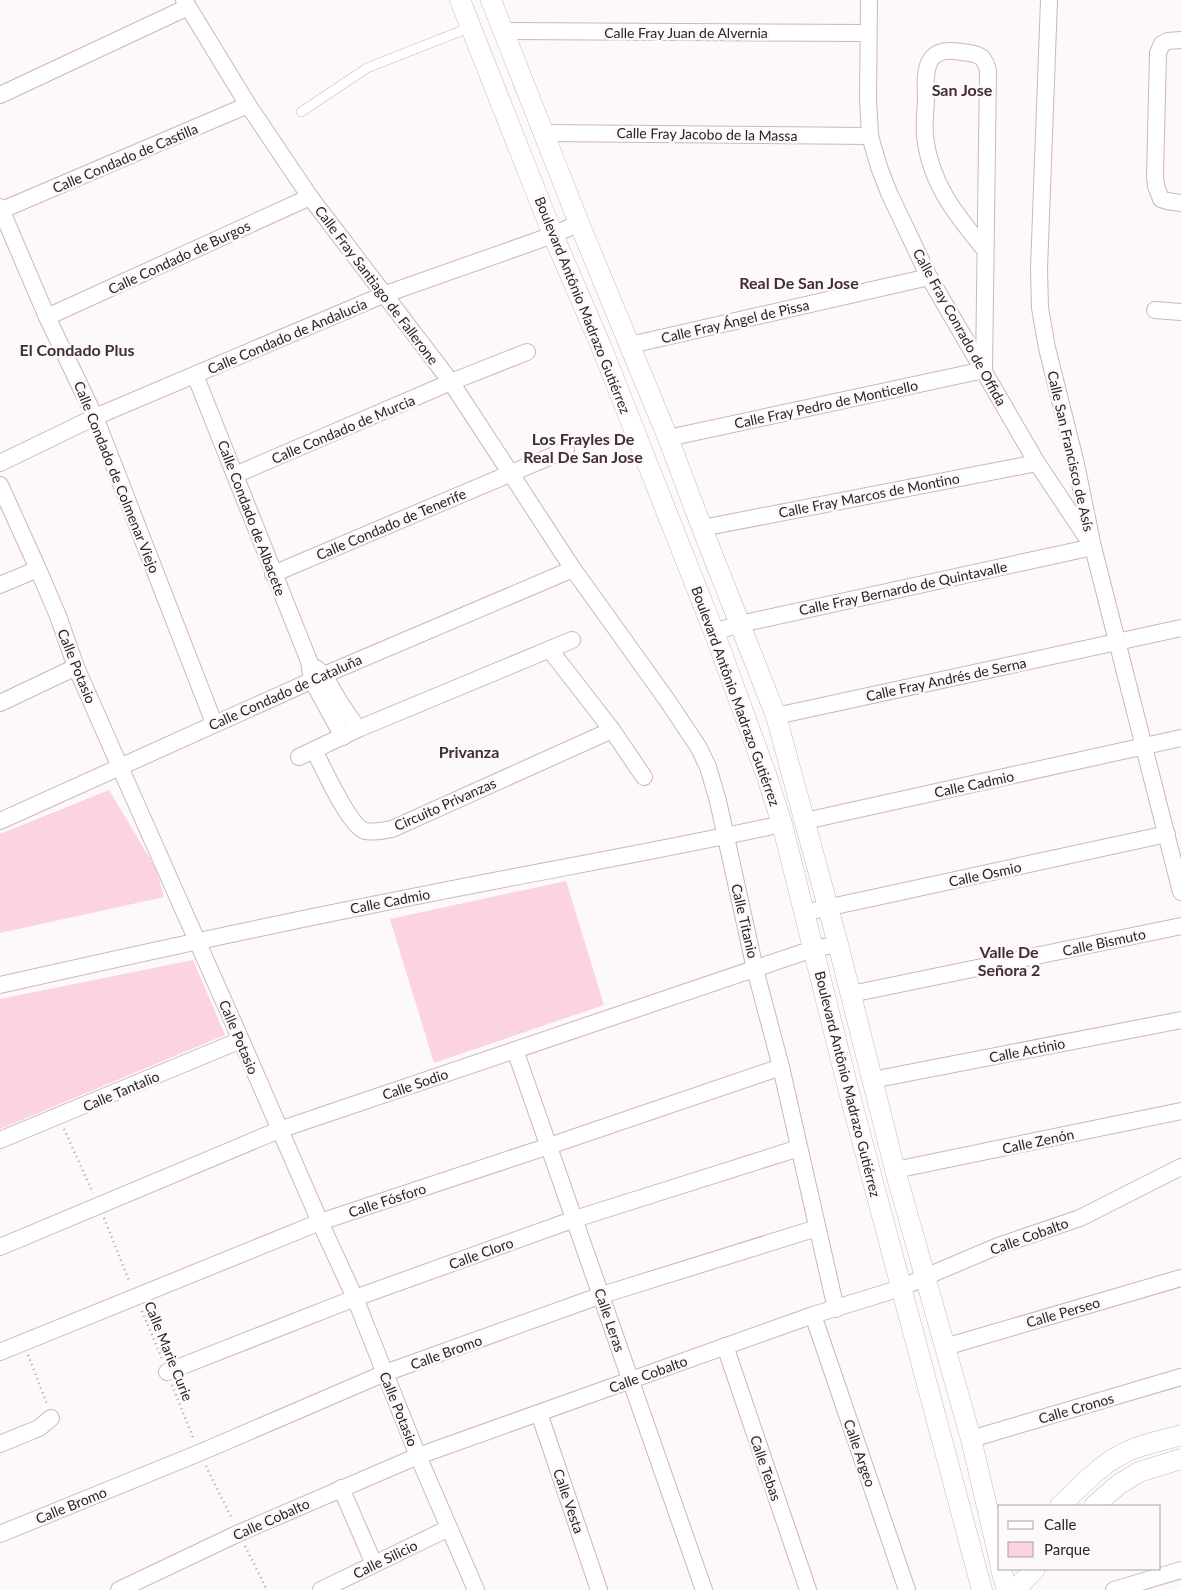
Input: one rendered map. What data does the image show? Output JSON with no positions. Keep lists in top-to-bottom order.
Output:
{
  "streets": {
    "street": [
      "Calle Fray Juan de Alvernia",
      "Calle Fray Jacobo de la Massa",
      "Calle Condado de Castilla",
      "Calle Condado de Burgos",
      "Calle Fray Santiago de Fallerone",
      "Boulevard Antônio Madrazo Gutiérrez",
      "Calle Fray Ángel de Pissa",
      "Calle Fray Conrado de Offida",
      "Calle Condado de Andalucía",
      "Calle Fray Pedro de Monticello",
      "Calle Condado de Murcia",
      "Calle San Francisco de Asís",
      "Calle Condado de Colmenar Viejo",
      "Calle Fray Marcos de Montino",
      "Calle Condado de Albacete",
      "Calle Condado de Tenerife",
      "Calle Fray Bernardo de Quintavalle",
      "Calle Potasio",
      "Calle Fray Andrés de Serna",
      "Calle Condado de Cataluña",
      "Calle Cadmio",
      "Circuito Privanzas",
      "Calle Osmio",
      "Calle Titanio",
      "Calle Bismuto",
      "Calle Actinio",
      "Calle Sodio",
      "Calle Tantalio",
      "Calle Zenón",
      "Calle Fósforo",
      "Calle Cobalto",
      "Calle Cloro",
      "Calle Perseo",
      "Calle Leras",
      "Calle Bromo",
      "Calle Cronos",
      "Calle Argeo",
      "Calle Tebas",
      "Calle Vesta",
      "Calle Silicio"
    ],
    "path": ["Calle Marie Curie"]
  },
  "crossings": [
    ["Calle Fray Juan de Alvernia", "Boulevard Antônio Madrazo Gutiérrez"],
    ["Calle Fray Juan de Alvernia", "Calle Fray Conrado de Offida"],
    ["Calle Fray Jacobo de la Massa", "Boulevard Antônio Madrazo Gutiérrez"],
    ["Calle Fray Jacobo de la Massa", "Calle Fray Conrado de Offida"],
    ["Calle Condado de Castilla", "Calle Fray Santiago de Fallerone"],
    ["Calle Condado de Castilla", "Calle Condado de Colmenar Viejo"],
    ["Calle Condado de Burgos", "Calle Fray Santiago de Fallerone"],
    ["Calle Condado de Burgos", "Calle Condado de Colmenar Viejo"],
    ["Calle Fray Santiago de Fallerone", "Calle Condado de Andalucía"],
    ["Calle Fray Santiago de Fallerone", "Calle Condado de Murcia"],
    ["Calle Fray Santiago de Fallerone", "Calle Condado de Tenerife"],
    ["Calle Fray Santiago de Fallerone", "Calle Condado de Cataluña"],
    ["Calle Fray Santiago de Fallerone", "Calle Titanio"],
    ["Boulevard Antônio Madrazo Gutiérrez", "Calle Fray Ángel de Pissa"],
    ["Boulevard Antônio Madrazo Gutiérrez", "Calle Condado de Andalucía"],
    ["Boulevard Antônio Madrazo Gutiérrez", "Calle Fray Pedro de Monticello"],
    ["Boulevard Antônio Madrazo Gutiérrez", "Calle Fray Marcos de Montino"],
    ["Boulevard Antônio Madrazo Gutiérrez", "Calle Fray Bernardo de Quintavalle"],
    ["Boulevard Antônio Madrazo Gutiérrez", "Calle Fray Andrés de Serna"],
    ["Boulevard Antônio Madrazo Gutiérrez", "Calle Cadmio"],
    ["Boulevard Antônio Madrazo Gutiérrez", "Calle Osmio"],
    ["Boulevard Antônio Madrazo Gutiérrez", "Calle Bismuto"],
    ["Boulevard Antônio Madrazo Gutiérrez", "Calle Actinio"],
    ["Boulevard Antônio Madrazo Gutiérrez", "Calle Sodio"],
    ["Boulevard Antônio Madrazo Gutiérrez", "Calle Zenón"],
    ["Boulevard Antônio Madrazo Gutiérrez", "Calle Cobalto"],
    ["Boulevard Antônio Madrazo Gutiérrez", "Calle Perseo"],
    ["Boulevard Antônio Madrazo Gutiérrez", "Calle Cronos"],
    ["Calle Fray Ángel de Pissa", "Calle Fray Conrado de Offida"],
    ["Calle Fray Conrado de Offida", "Calle Fray Pedro de Monticello"],
    ["Calle Fray Conrado de Offida", "Calle San Francisco de Asís"],
    ["Calle Fray Conrado de Offida", "Calle Fray Marcos de Montino"],
    ["Calle Fray Conrado de Offida", "Calle Fray Bernardo de Quintavalle"],
    ["Calle Condado de Andalucía", "Calle Condado de Colmenar Viejo"],
    ["Calle Condado de Andalucía", "Calle Condado de Albacete"],
    ["Calle Condado de Murcia", "Calle Condado de Albacete"],
    ["Calle San Francisco de Asís", "Calle Fray Bernardo de Quintavalle"],
    ["Calle San Francisco de Asís", "Calle Fray Andrés de Serna"],
    ["Calle San Francisco de Asís", "Calle Cadmio"],
    ["Calle San Francisco de Asís", "Calle Osmio"],
    ["Calle Condado de Colmenar Viejo", "Calle Condado de Cataluña"],
    ["Calle Condado de Albacete", "Calle Condado de Tenerife"],
    ["Calle Condado de Albacete", "Calle Condado de Cataluña"],
    ["Calle Potasio", "Calle Condado de Cataluña"],
    ["Calle Potasio", "Calle Cadmio"],
    ["Calle Potasio", "Calle Sodio"],
    ["Calle Potasio", "Calle Tantalio"],
    ["Calle Potasio", "Calle Fósforo"],
    ["Calle Potasio", "Calle Cobalto"],
    ["Calle Potasio", "Calle Cloro"],
    ["Calle Potasio", "Calle Bromo"],
    ["Calle Potasio", "Calle Silicio"],
    ["Calle Condado de Cataluña", "Calle Titanio"],
    ["Calle Cadmio", "Calle Titanio"],
    ["Calle Titanio", "Calle Sodio"],
    ["Calle Titanio", "Calle Fósforo"],
    ["Calle Titanio", "Calle Cobalto"],
    ["Calle Titanio", "Calle Cloro"],
    ["Calle Titanio", "Calle Bromo"],
    ["Calle Sodio", "Calle Leras"],
    ["Calle Sodio", "Calle Marie Curie"],
    ["Calle Tantalio", "Calle Marie Curie"],
    ["Calle Fósforo", "Calle Leras"],
    ["Calle Fósforo", "Calle Marie Curie"],
    ["Calle Cobalto", "Calle Leras"],
    ["Calle Cobalto", "Calle Marie Curie"],
    ["Calle Cobalto", "Calle Argeo"],
    ["Calle Cobalto", "Calle Tebas"],
    ["Calle Cobalto", "Calle Vesta"],
    ["Calle Cloro", "Calle Leras"],
    ["Calle Cloro", "Calle Marie Curie"],
    ["Calle Leras", "Calle Bromo"],
    ["Calle Marie Curie", "Calle Bromo"]
  ],
  "districts": [
    "San Jose",
    "Real De San Jose",
    "El Condado Plus",
    "Los Frayles De Real De San Jose",
    "Privanza",
    "Valle De Señora 2"
  ],
  "legend": ["Calle", "Parque"]
}
